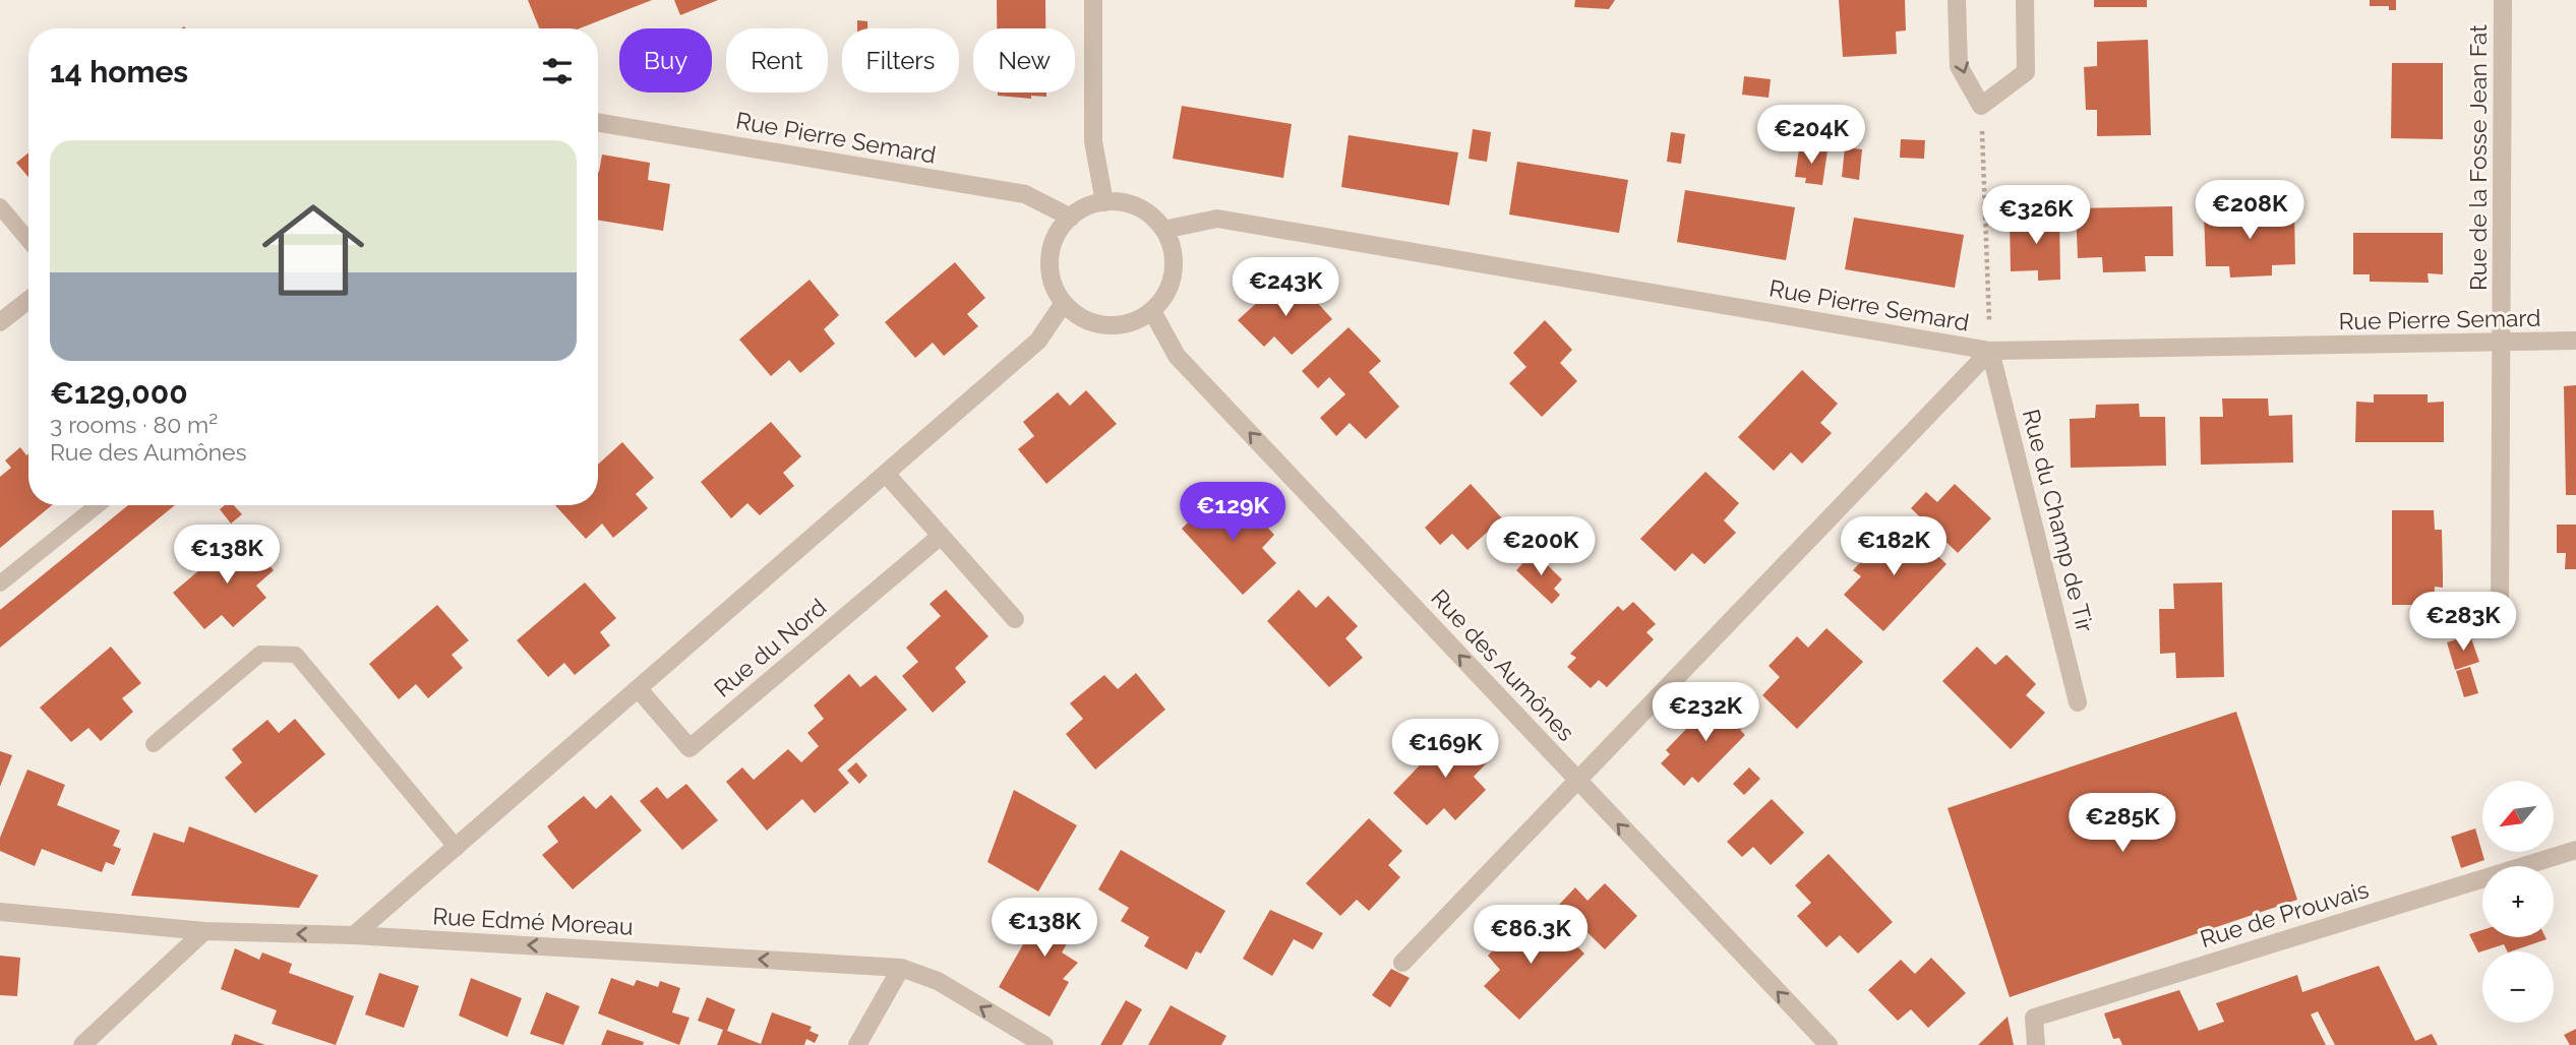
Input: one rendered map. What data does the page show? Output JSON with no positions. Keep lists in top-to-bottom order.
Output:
{
  "streets": {
    "street": [
      "Rue Pierre Semard",
      "Rue de la Fosse Jean Fat",
      "Rue du Champ de Tir",
      "Rue du Nord",
      "Rue des Aumônes",
      "Rue de Prouvais",
      "Rue Edmé Moreau"
    ]
  },
  "crossings": [
    ["Rue Pierre Semard", "Rue de la Fosse Jean Fat"],
    ["Rue Pierre Semard", "Rue du Champ de Tir"],
    ["Rue Pierre Semard", "Rue des Aumônes"]
  ],
  "one_way": ["Rue des Aumônes", "Rue Edmé Moreau"],
  "north": "bottom left",
  "page": {
    "chip": [
      "Buy",
      "Rent",
      "Filters",
      "New"
    ],
    "heading": "14 homes",
    "price": [
      "€204K",
      "€208K",
      "€326K",
      "€243K",
      "€129K",
      "€200K",
      "€182K",
      "€138K",
      "€283K",
      "€232K",
      "€169K",
      "€285K",
      "€138K",
      "€86.3K"
    ],
    "list": [
      {
        "name": "€129,000",
        "note": "3 rooms · 80 m² · Rue des Aumônes"
      }
    ],
    "map_buttons": ["+", "−"]
  }
}
